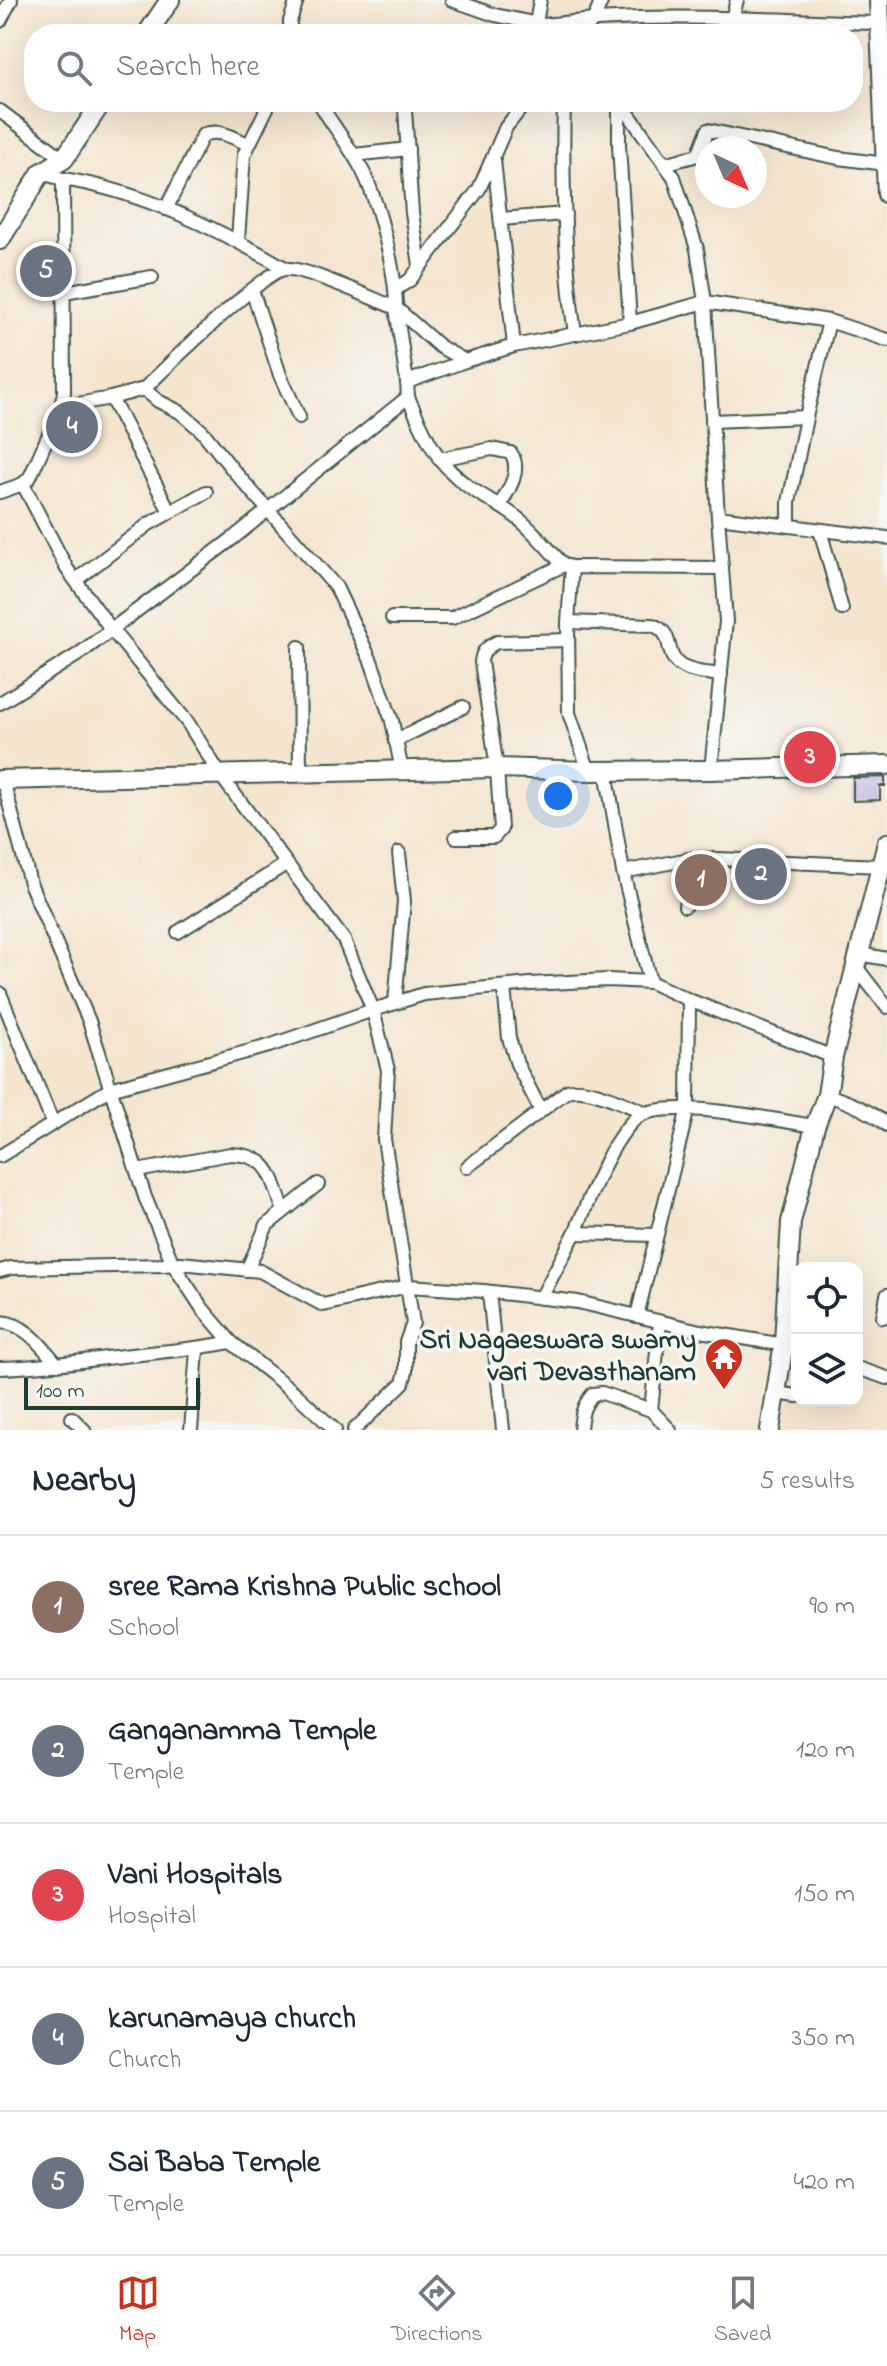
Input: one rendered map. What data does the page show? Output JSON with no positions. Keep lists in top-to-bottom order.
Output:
{
  "places": {
    "temple": ["Sri Nagaeswara swamy vari Devasthanam"]
  },
  "scale_bar": "100 m",
  "north": "bottom right",
  "page": {
    "search": "Search here",
    "pins": [
      "5",
      "4",
      "3",
      "2",
      "1"
    ],
    "scale": "100 m",
    "heading": ["Nearby", "5 results"],
    "list": [
      {
        "mark": "1",
        "name": "sree Rama Krishna Public school",
        "note": "School",
        "value": "90 m"
      },
      {
        "mark": "2",
        "name": "Ganganamma Temple",
        "note": "Temple",
        "value": "120 m"
      },
      {
        "mark": "3",
        "name": "Vani Hospitals",
        "note": "Hospital",
        "value": "150 m"
      },
      {
        "mark": "4",
        "name": "karunamaya church",
        "note": "Church",
        "value": "350 m"
      },
      {
        "mark": "5",
        "name": "Sai Baba Temple",
        "note": "Temple",
        "value": "420 m"
      }
    ],
    "nav": ["Map", "Directions", "Saved"]
  }
}
